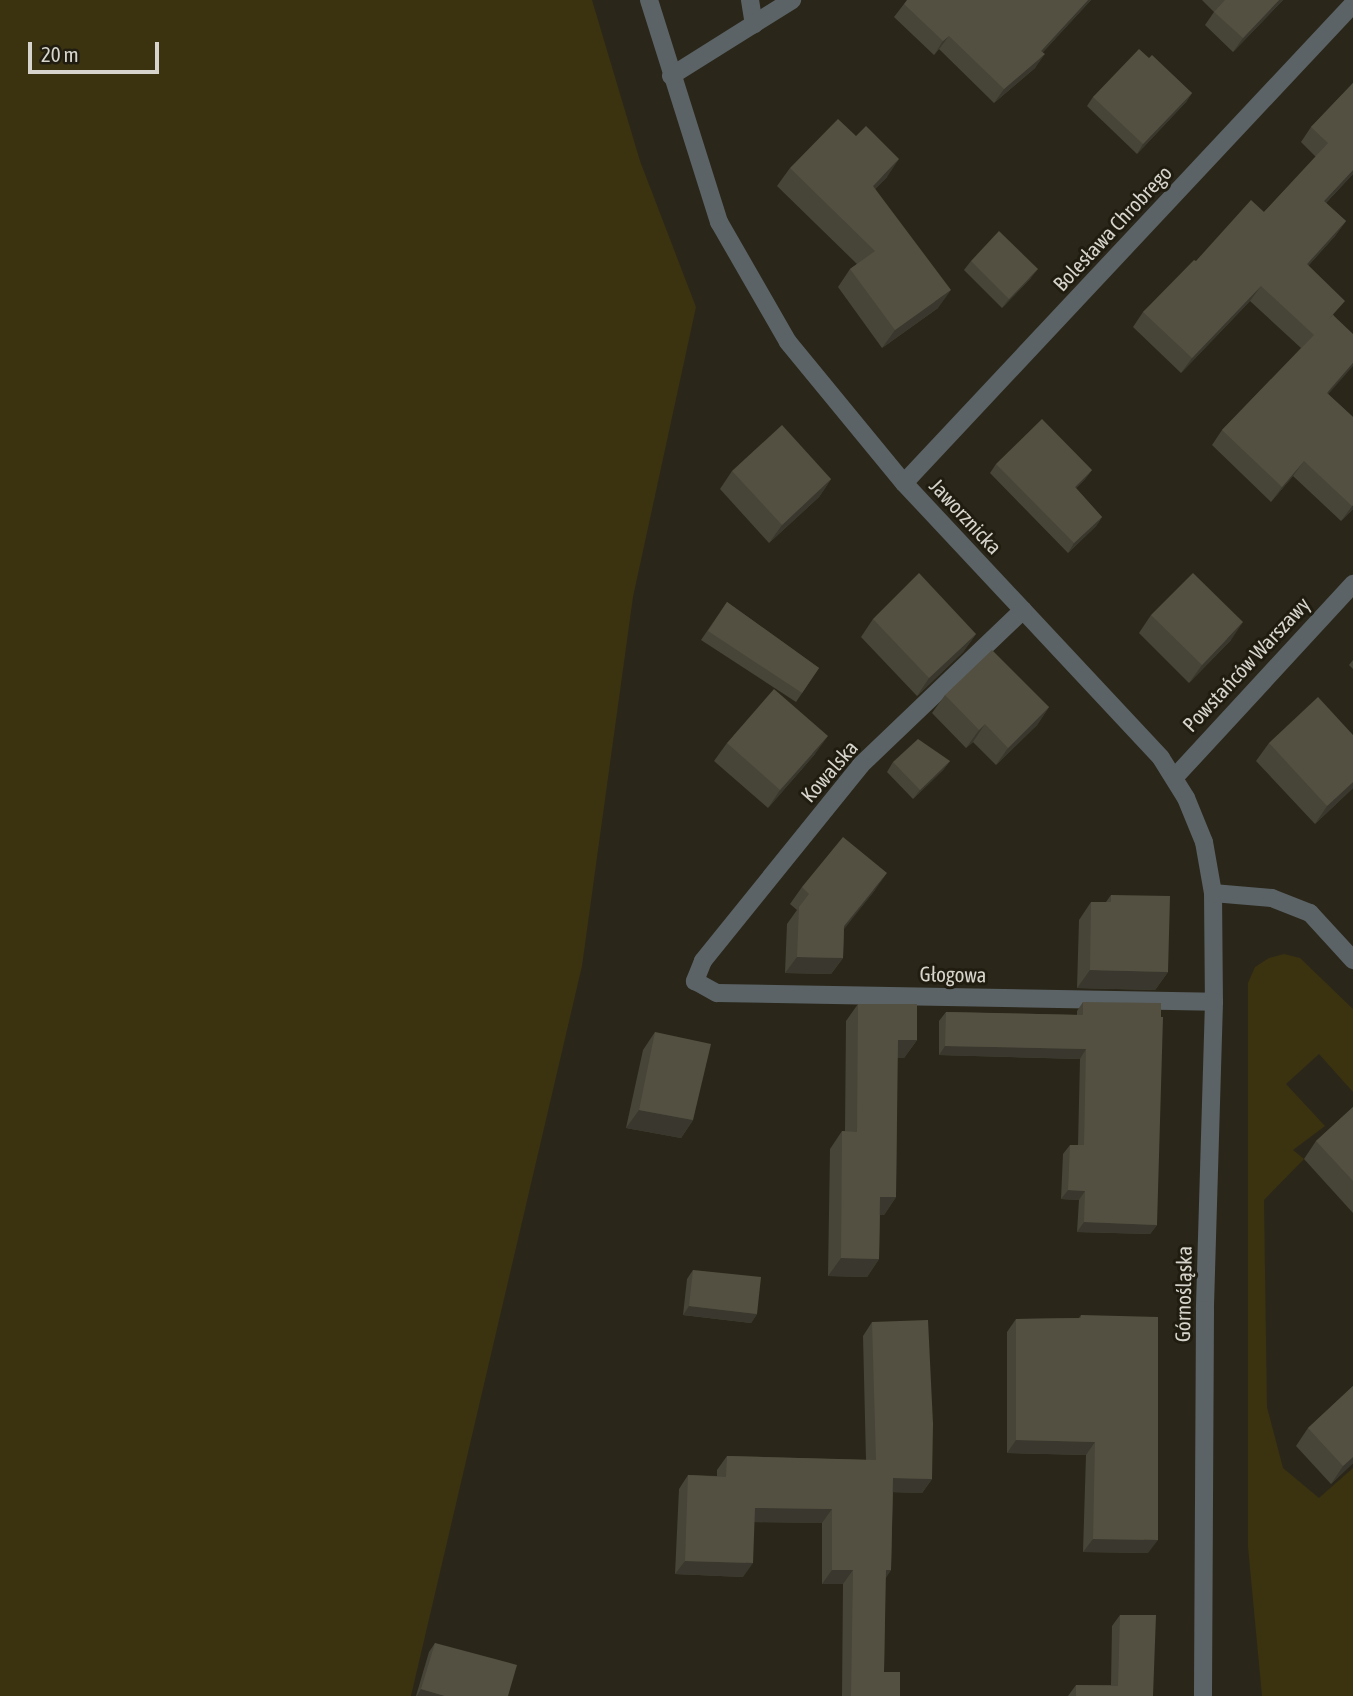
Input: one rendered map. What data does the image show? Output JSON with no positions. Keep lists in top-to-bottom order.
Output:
{
  "streets": {
    "street": [
      "Bolesława Chrobrego",
      "Jaworznicka",
      "Powstańców Warszawy",
      "Kowalska",
      "Głogowa",
      "Górnośląska"
    ]
  },
  "crossings": [
    ["Bolesława Chrobrego", "Jaworznicka"],
    ["Jaworznicka", "Powstańców Warszawy"],
    ["Jaworznicka", "Kowalska"],
    ["Jaworznicka", "Górnośląska"],
    ["Kowalska", "Głogowa"],
    ["Głogowa", "Górnośląska"]
  ],
  "scale_bar": "20 m"
}
